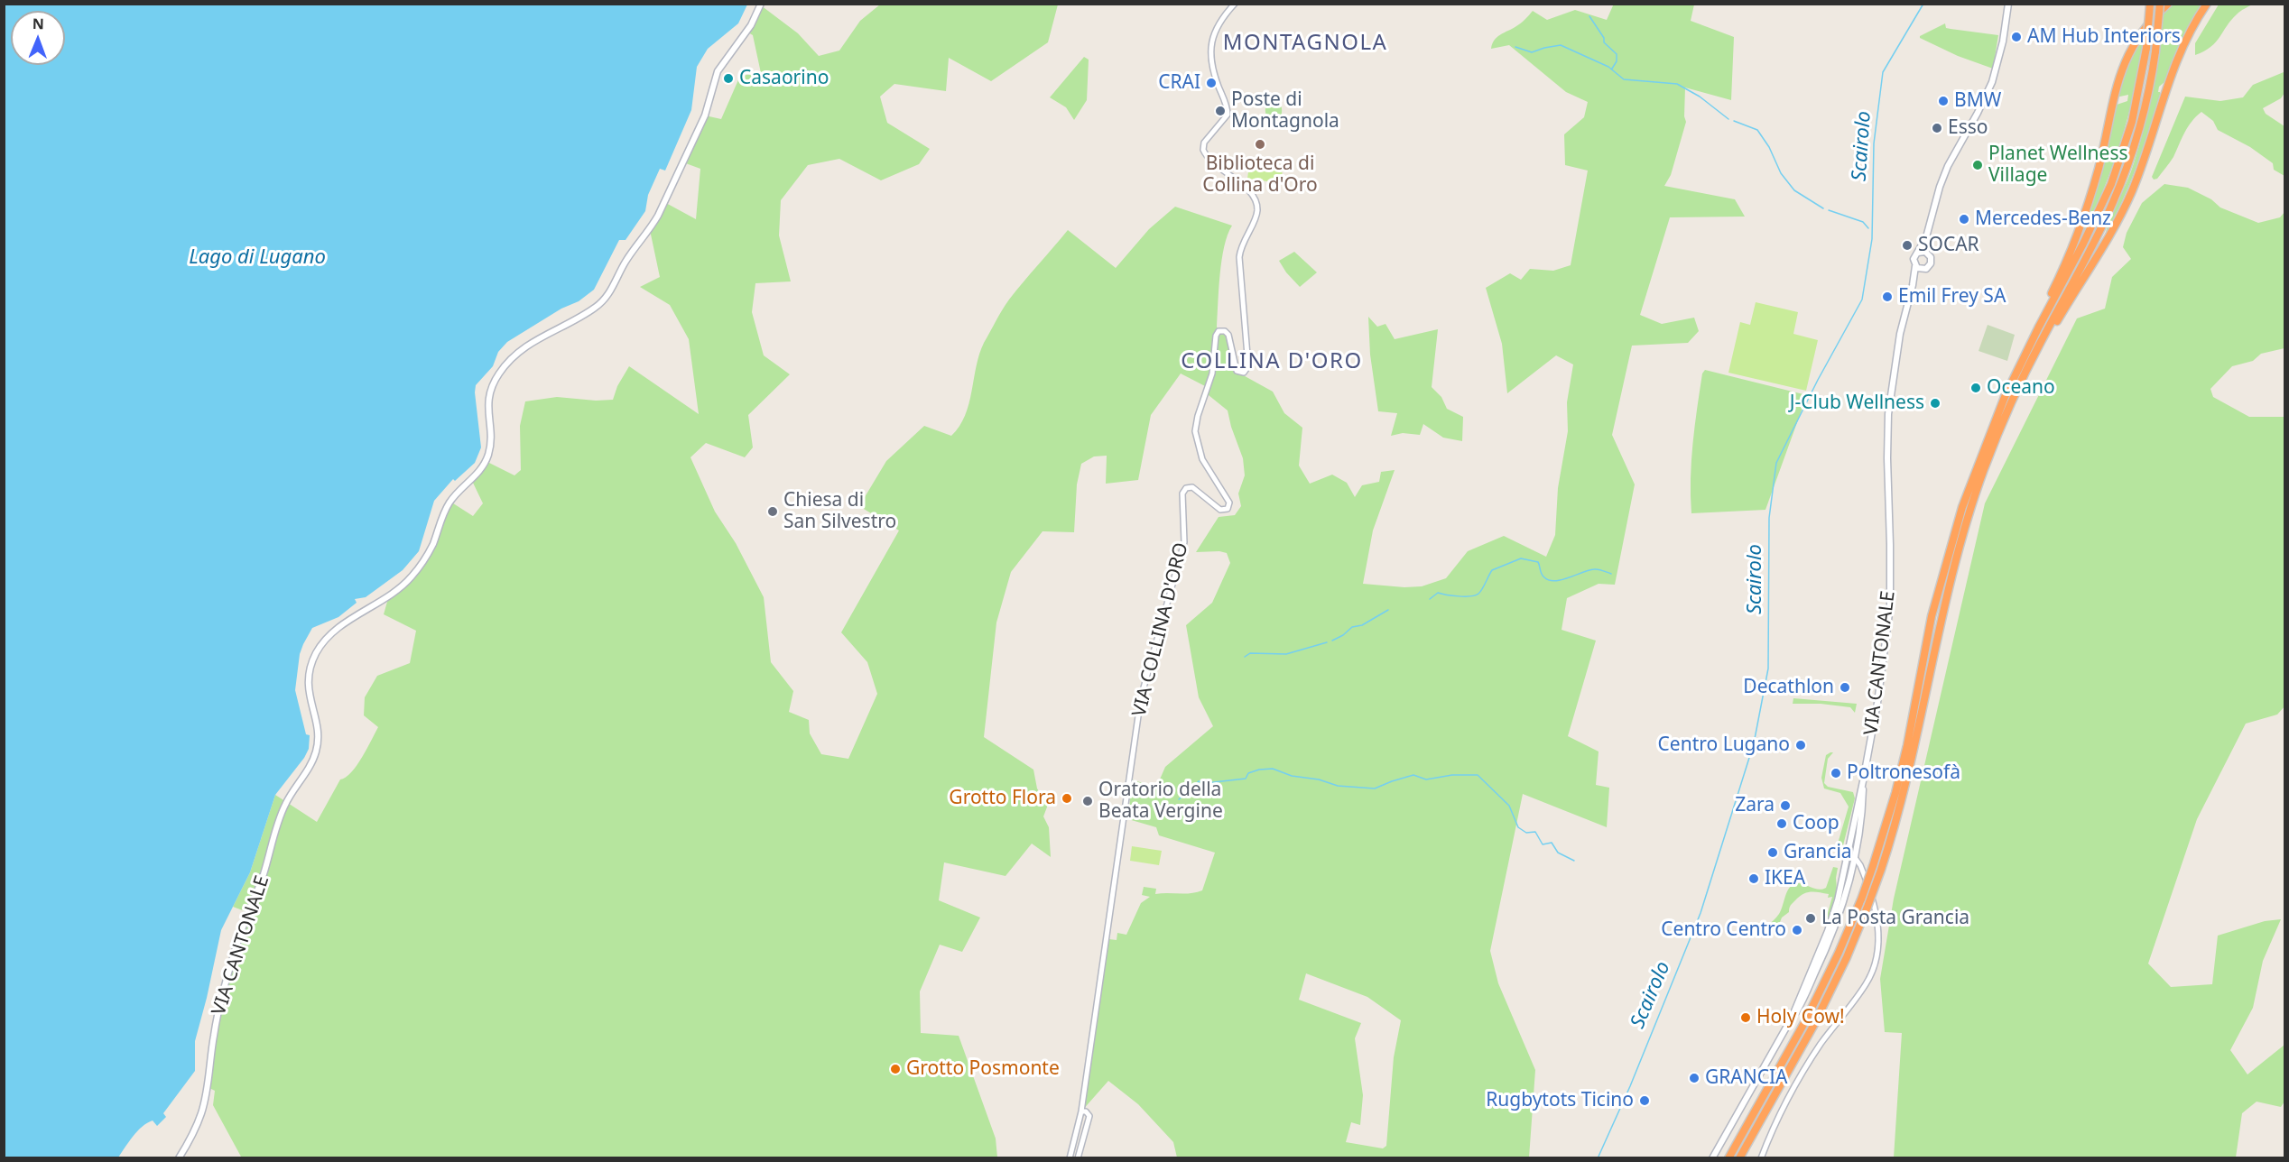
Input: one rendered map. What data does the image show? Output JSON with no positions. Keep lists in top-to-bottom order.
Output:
{
  "streets": {
    "main road": ["VIA CANTONALE"],
    "street": ["VIA COLLINA D'ORO"]
  },
  "districts": ["MONTAGNOLA", "COLLINA D'ORO"],
  "water": ["Scairolo", "Lago di Lugano"],
  "places": [
    "AM Hub Interiors",
    "Casaorino",
    "CRAI",
    "BMW",
    "Poste di Montagnola",
    "Esso",
    "Biblioteca di Collina d'Oro",
    "Planet Wellness Village",
    "Mercedes-Benz",
    "SOCAR",
    "Emil Frey SA",
    "Oceano",
    "J-Club Wellness",
    "Chiesa di San Silvestro",
    "Decathlon",
    "Centro Lugano",
    "Poltronesofà",
    "Grotto Flora",
    "Oratorio della Beata Vergine",
    "Zara",
    "Coop",
    "Grancia",
    "IKEA",
    "La Posta Grancia",
    "Centro Centro",
    "Holy Cow!",
    "Grotto Posmonte",
    "GRANCIA",
    "Rugbytots Ticino"
  ],
  "north": "top"
}
